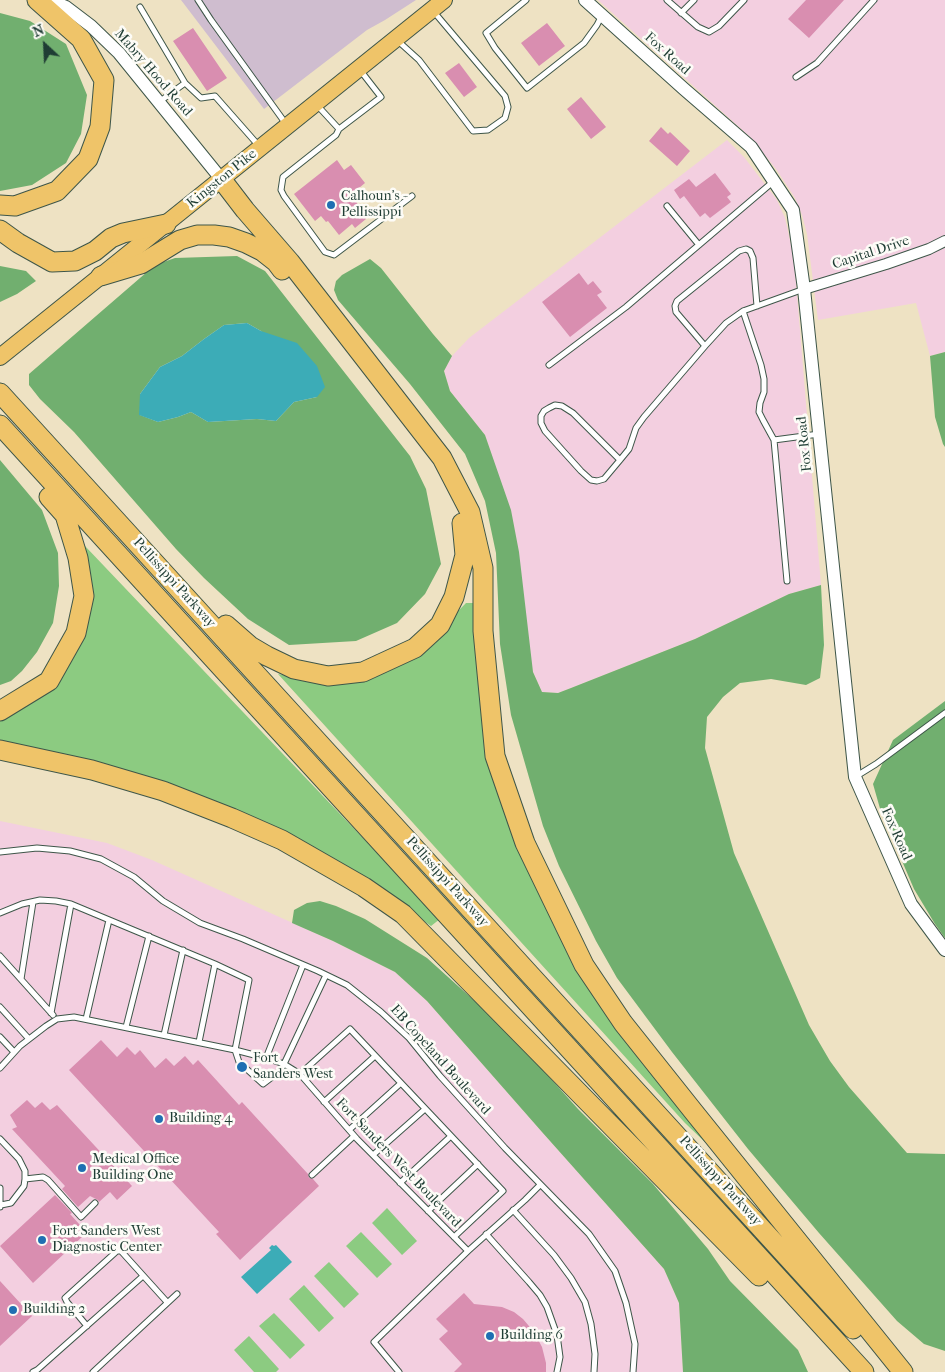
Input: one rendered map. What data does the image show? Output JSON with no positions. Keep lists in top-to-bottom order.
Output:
{
  "streets": {
    "highway": ["Pellissippi Parkway"],
    "main road": ["Kingston Pike"],
    "street": ["Fox Road", "Mabry Hood Road", "Capital Drive"],
    "lane": ["EB Copeland Boulevard", "Fort Sanders West Boulevard"]
  },
  "crossings": [
    ["Fox Road", "Capital Drive"],
    ["Mabry Hood Road", "Kingston Pike"]
  ],
  "places": [
    "Calhoun's - Pellissippi",
    "Fort Sanders West",
    "Building 4",
    "Medical Office Building One",
    "Fort Sanders West Diagnostic Center",
    "Building 2",
    "Building 6"
  ],
  "north": "top left"
}
